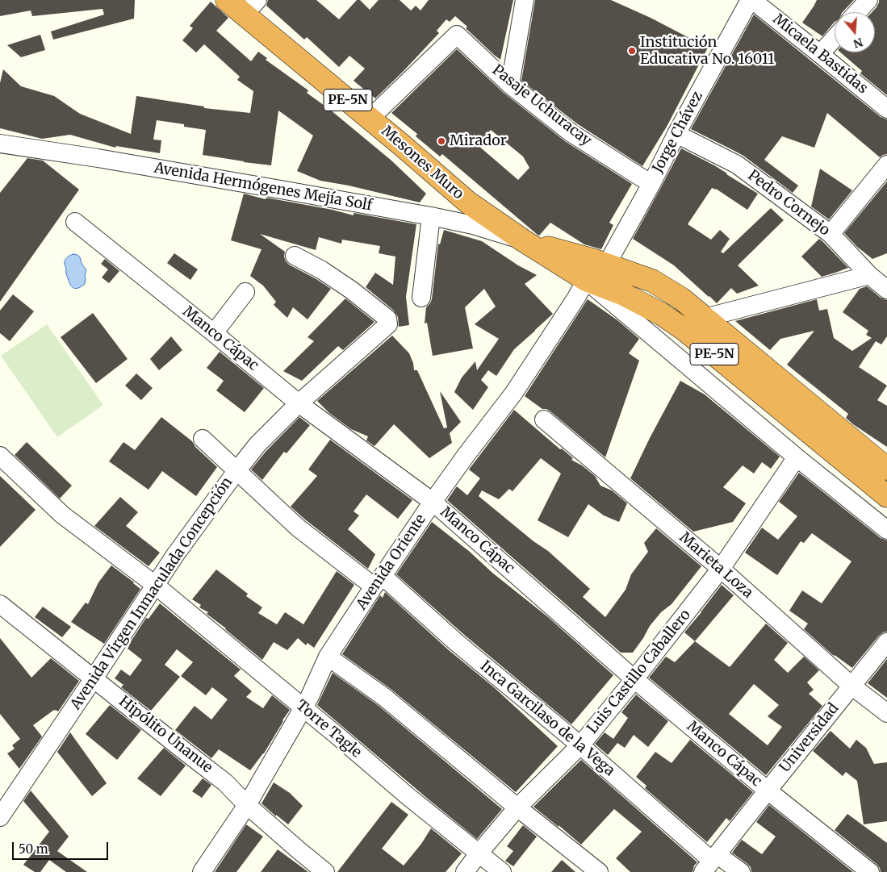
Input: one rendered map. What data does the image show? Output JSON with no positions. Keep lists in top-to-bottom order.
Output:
{
  "streets": {
    "highway": ["PE-5N", "Mesones Muro"],
    "street": [
      "Micaela Bastidas",
      "Pasaje Uchuracay",
      "Jorge Chávez",
      "Avenida Hermógenes Mejía Solf",
      "Pedro Cornejo",
      "Manco Cápac",
      "Avenida Oriente",
      "Marieta Loza",
      "Avenida Virgen Inmaculada Concepción",
      "Luis Castillo Caballero",
      "Inca Garcilaso de la Vega",
      "Torre Tagle",
      "Hipólito Unanue",
      "Universidad"
    ]
  },
  "crossings": [
    ["Micaela Bastidas", "Jorge Chávez"],
    ["PE-5N", "Jorge Chávez"],
    ["PE-5N", "Mesones Muro"],
    ["PE-5N", "Avenida Hermógenes Mejía Solf"],
    ["PE-5N", "Avenida Oriente"],
    ["Pasaje Uchuracay", "Jorge Chávez"],
    ["Pasaje Uchuracay", "Mesones Muro"],
    ["Jorge Chávez", "Pedro Cornejo"],
    ["Jorge Chávez", "Avenida Oriente"],
    ["Mesones Muro", "Avenida Hermógenes Mejía Solf"],
    ["Manco Cápac", "Avenida Oriente"],
    ["Manco Cápac", "Avenida Virgen Inmaculada Concepción"],
    ["Manco Cápac", "Luis Castillo Caballero"],
    ["Manco Cápac", "Universidad"],
    ["Avenida Oriente", "Inca Garcilaso de la Vega"],
    ["Avenida Oriente", "Torre Tagle"],
    ["Avenida Oriente", "Hipólito Unanue"],
    ["Marieta Loza", "Luis Castillo Caballero"],
    ["Marieta Loza", "Universidad"],
    ["Avenida Virgen Inmaculada Concepción", "Inca Garcilaso de la Vega"],
    ["Avenida Virgen Inmaculada Concepción", "Torre Tagle"],
    ["Avenida Virgen Inmaculada Concepción", "Hipólito Unanue"],
    ["Luis Castillo Caballero", "Inca Garcilaso de la Vega"],
    ["Luis Castillo Caballero", "Torre Tagle"],
    ["Inca Garcilaso de la Vega", "Universidad"]
  ],
  "places": ["Institución Educativa No. 16011", "Mirador"],
  "scale_bar": "50 m",
  "north": "bottom"
}
